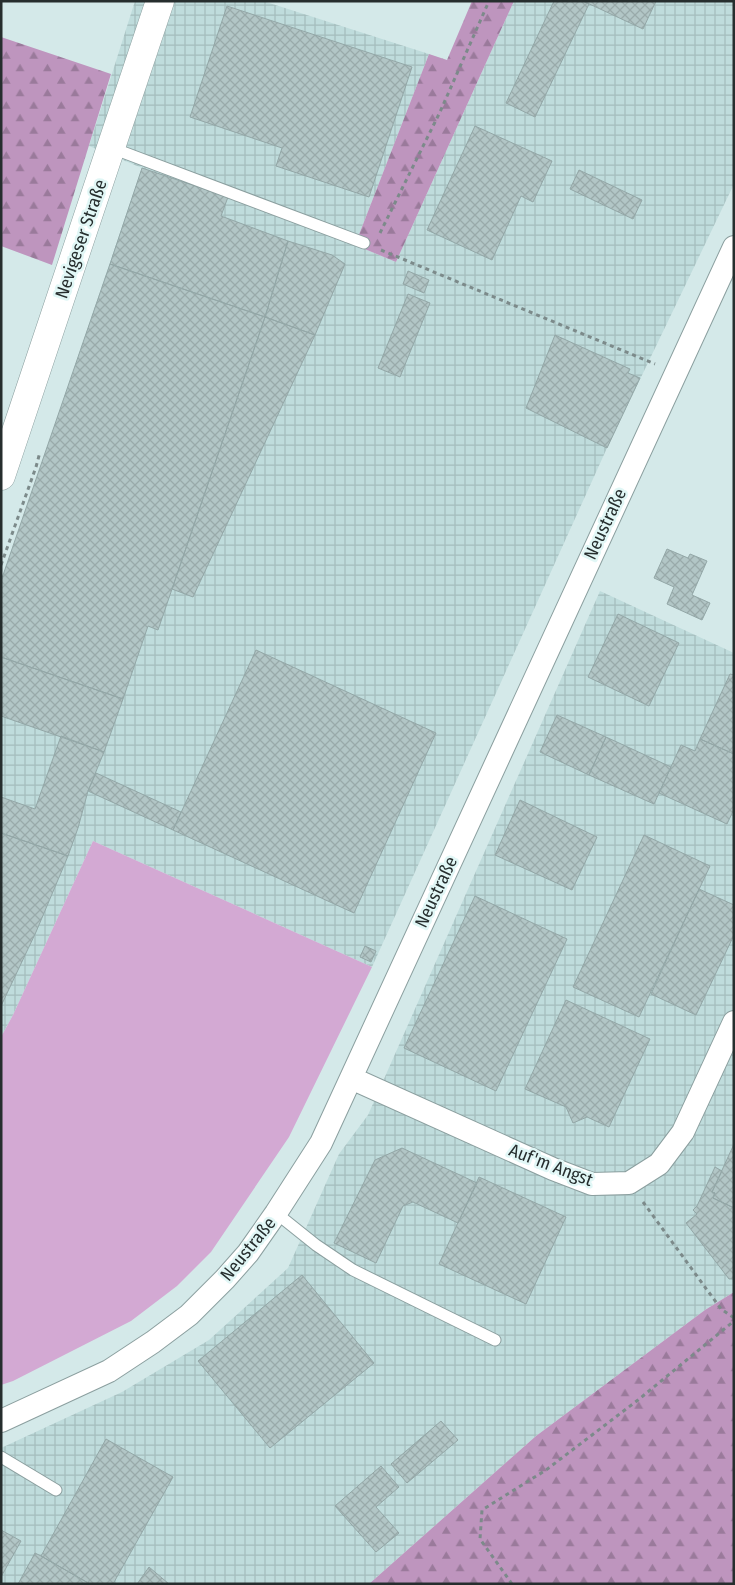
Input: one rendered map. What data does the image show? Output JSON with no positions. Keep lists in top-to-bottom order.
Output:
{
  "streets": {
    "main road": ["Nevigeser Straße"],
    "street": ["Neustraße", "Auf'm Angst"]
  },
  "crossings": [
    ["Neustraße", "Auf'm Angst"]
  ]
}
